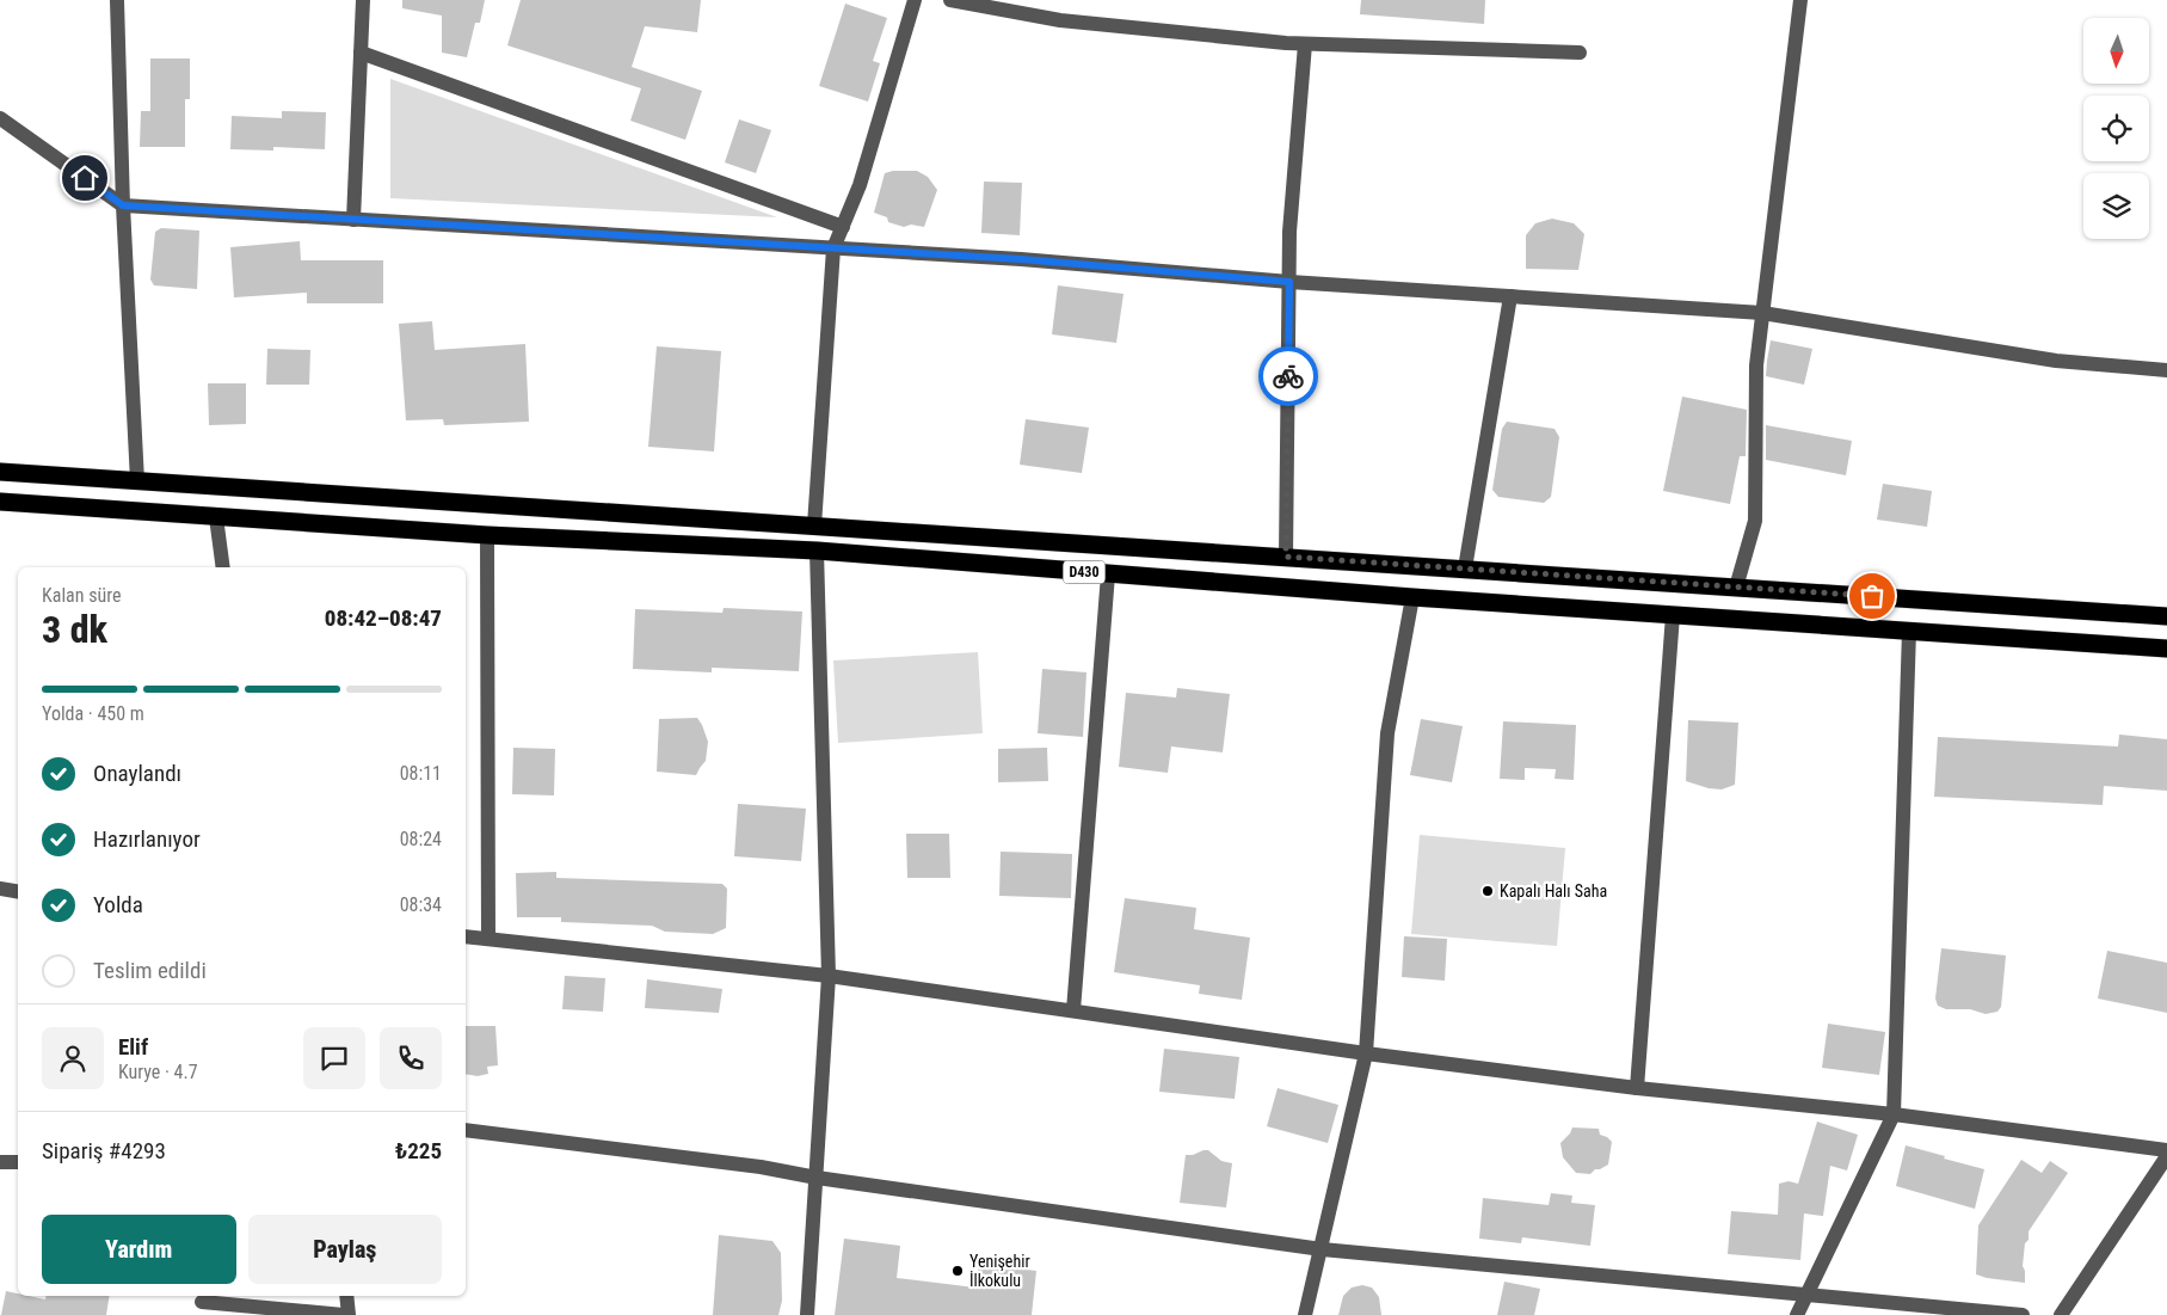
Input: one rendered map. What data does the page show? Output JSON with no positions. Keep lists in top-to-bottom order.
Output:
{
  "streets": {
    "highway": ["D430"]
  },
  "places": ["Kapalı Halı Saha", "Yenişehir İlkokulu"],
  "north": "bottom",
  "page": {
    "heading": ["3 dk", "Kalan süre", "08:42–08:47"],
    "panel": [
      "Elif",
      "Kurye · 4.7",
      "Sipariş #4293",
      "₺225"
    ],
    "bar": "Yolda · 450 m",
    "list": [
      ["Onaylandı", "08:11"],
      ["Hazırlanıyor", "08:24"],
      ["Yolda", "08:34"],
      "Teslim edildi"
    ],
    "buttons": ["Yardım", "Paylaş"]
  }
}
